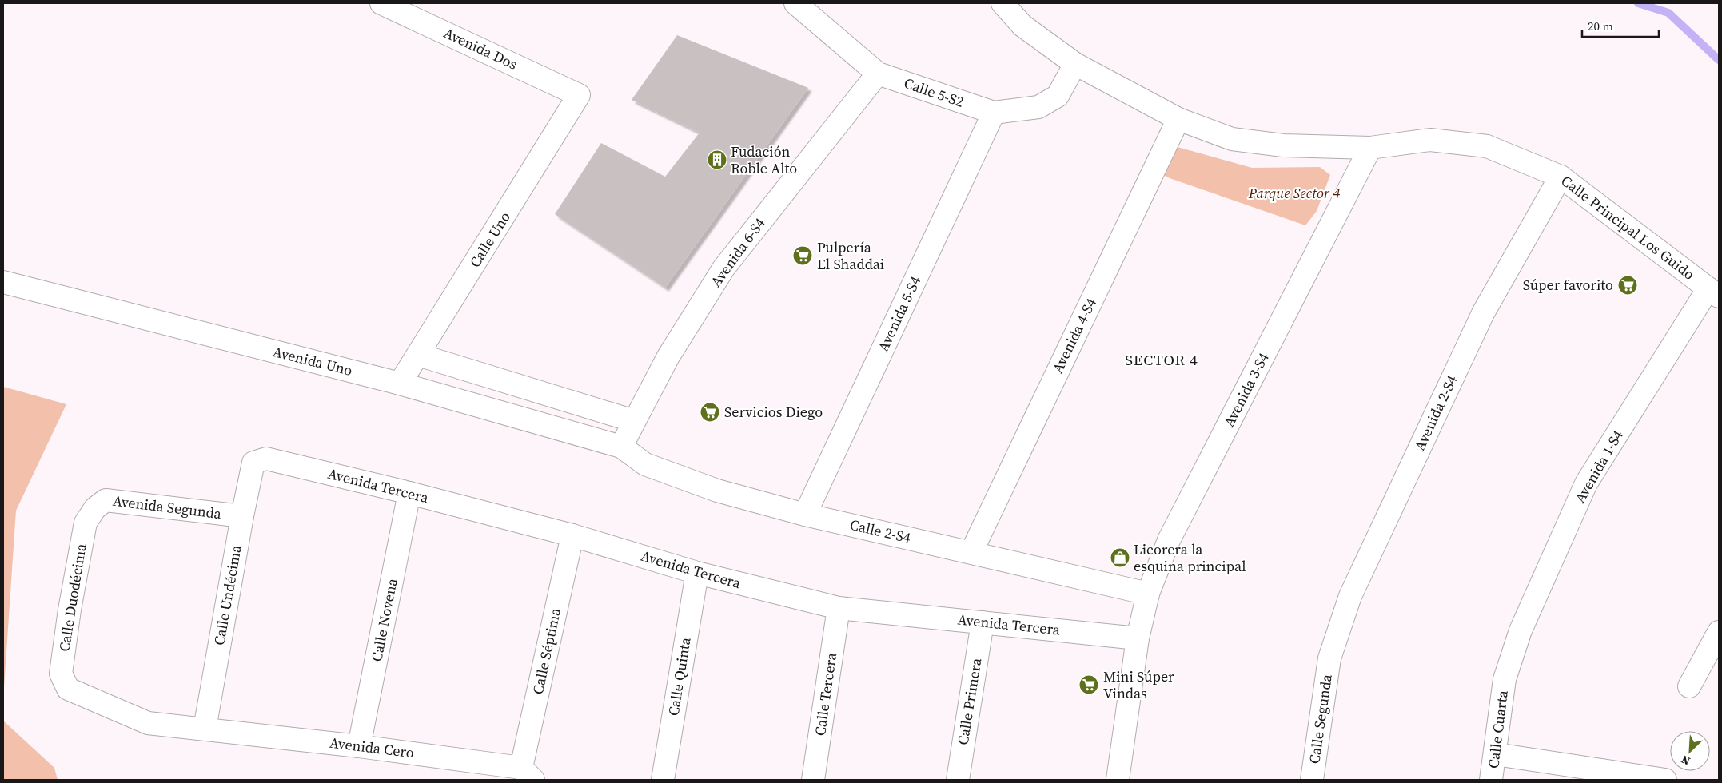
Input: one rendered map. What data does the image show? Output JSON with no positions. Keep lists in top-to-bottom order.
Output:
{
  "streets": {
    "street": [
      "Avenida Dos",
      "Calle 5-S2",
      "Calle Principal Los Guido",
      "Calle Uno",
      "Avenida 6-S4",
      "Avenida 5-S4",
      "Avenida 4-S4",
      "Avenida Uno",
      "Avenida 3-S4",
      "Avenida 2-S4",
      "Avenida 1-S4",
      "Avenida Tercera",
      "Avenida Segunda",
      "Calle 2-S4",
      "Calle Undécima",
      "Calle Duodécima",
      "Calle Novena",
      "Calle Séptima",
      "Calle Quinta",
      "Calle Tercera",
      "Calle Primera",
      "Calle Segunda",
      "Calle Cuarta",
      "Avenida Cero"
    ]
  },
  "crossings": [
    ["Avenida Dos", "Calle Uno"],
    ["Calle 5-S2", "Calle Principal Los Guido"],
    ["Calle 5-S2", "Avenida 6-S4"],
    ["Calle 5-S2", "Avenida 5-S4"],
    ["Calle Principal Los Guido", "Avenida 4-S4"],
    ["Calle Principal Los Guido", "Avenida 3-S4"],
    ["Calle Principal Los Guido", "Avenida 2-S4"],
    ["Calle Principal Los Guido", "Avenida 1-S4"],
    ["Calle Uno", "Avenida Uno"],
    ["Avenida 6-S4", "Avenida Uno"],
    ["Avenida 6-S4", "Calle 2-S4"],
    ["Avenida 5-S4", "Calle 2-S4"],
    ["Avenida 4-S4", "Calle 2-S4"],
    ["Avenida Uno", "Calle 2-S4"],
    ["Avenida 3-S4", "Avenida Tercera"],
    ["Avenida 3-S4", "Calle 2-S4"],
    ["Avenida 2-S4", "Calle Segunda"],
    ["Avenida 1-S4", "Calle Cuarta"],
    ["Avenida Tercera", "Calle Undécima"],
    ["Avenida Tercera", "Calle Novena"],
    ["Avenida Tercera", "Calle Séptima"],
    ["Avenida Tercera", "Calle Quinta"],
    ["Avenida Tercera", "Calle Tercera"],
    ["Avenida Tercera", "Calle Primera"],
    ["Avenida Segunda", "Calle Undécima"],
    ["Avenida Segunda", "Calle Duodécima"],
    ["Calle Undécima", "Avenida Cero"],
    ["Calle Duodécima", "Avenida Cero"],
    ["Calle Novena", "Avenida Cero"],
    ["Calle Séptima", "Avenida Cero"]
  ],
  "districts": ["SECTOR 4"],
  "parks": ["Parque Sector 4"],
  "places": {
    "building": ["Fudación Roble Alto"],
    "supermarket": [
      "Pulpería El Shaddai",
      "Súper favorito",
      "Servicios Diego",
      "Mini Súper Vindas"
    ],
    "shop": ["Licorera la esquina principal"]
  },
  "scale_bar": "20 m",
  "north": "bottom left"
}
